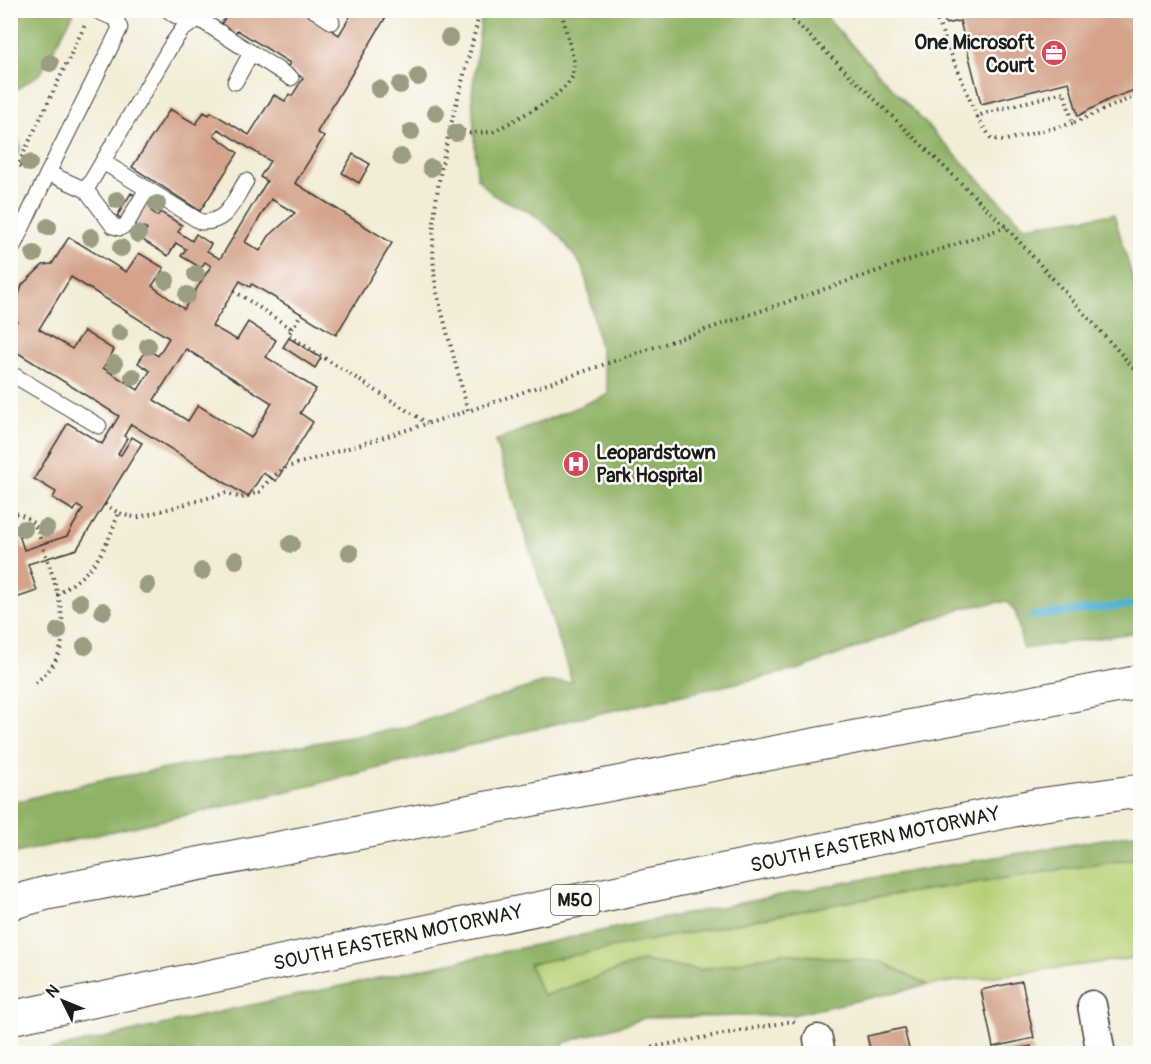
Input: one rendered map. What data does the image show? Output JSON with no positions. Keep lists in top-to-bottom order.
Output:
{
  "streets": {
    "highway": ["SOUTH EASTERN MOTORWAY", "M50"]
  },
  "places": {
    "office": ["One Microsoft Court"],
    "hospital": ["Leopardstown Park Hospital"]
  },
  "north": "top left"
}
